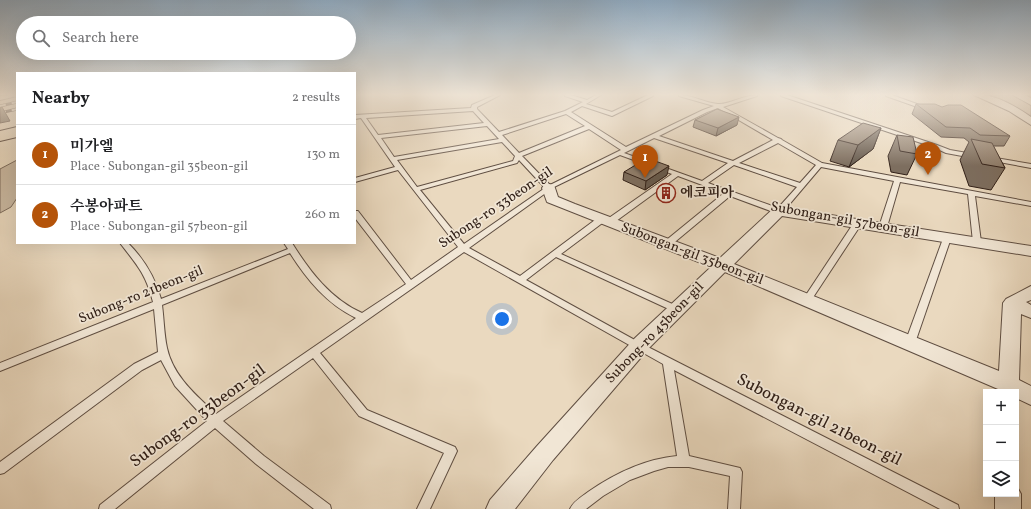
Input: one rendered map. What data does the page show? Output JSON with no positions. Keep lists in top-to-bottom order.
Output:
{
  "streets": {
    "street": ["Subongan-gil 57beon-gil", "Subongan-gil 35beon-gil", "Subong-ro 45beon-gil"],
    "lane": ["Subong-ro 33beon-gil", "Subong-ro 21beon-gil", "Subongan-gil 21beon-gil"]
  },
  "crossings": [
    ["Subong-ro 33beon-gil", "Subongan-gil 57beon-gil"],
    ["Subong-ro 33beon-gil", "Subongan-gil 35beon-gil"],
    ["Subong-ro 33beon-gil", "Subongan-gil 21beon-gil"],
    ["Subongan-gil 57beon-gil", "Subong-ro 45beon-gil"],
    ["Subongan-gil 35beon-gil", "Subong-ro 45beon-gil"],
    ["Subong-ro 45beon-gil", "Subongan-gil 21beon-gil"]
  ],
  "places": {
    "building": ["에코피아"]
  },
  "page": {
    "search": "Search here",
    "heading": ["Nearby", "2 results"],
    "list": [
      {
        "mark": "1",
        "name": "미가엘",
        "note": "Place · Subongan-gil 35beon-gil",
        "value": "130 m"
      },
      {
        "mark": "2",
        "name": "수봉아파트",
        "note": "Place · Subongan-gil 57beon-gil",
        "value": "260 m"
      }
    ],
    "pins": ["2", "1"],
    "map_buttons": ["+", "−"]
  }
}
